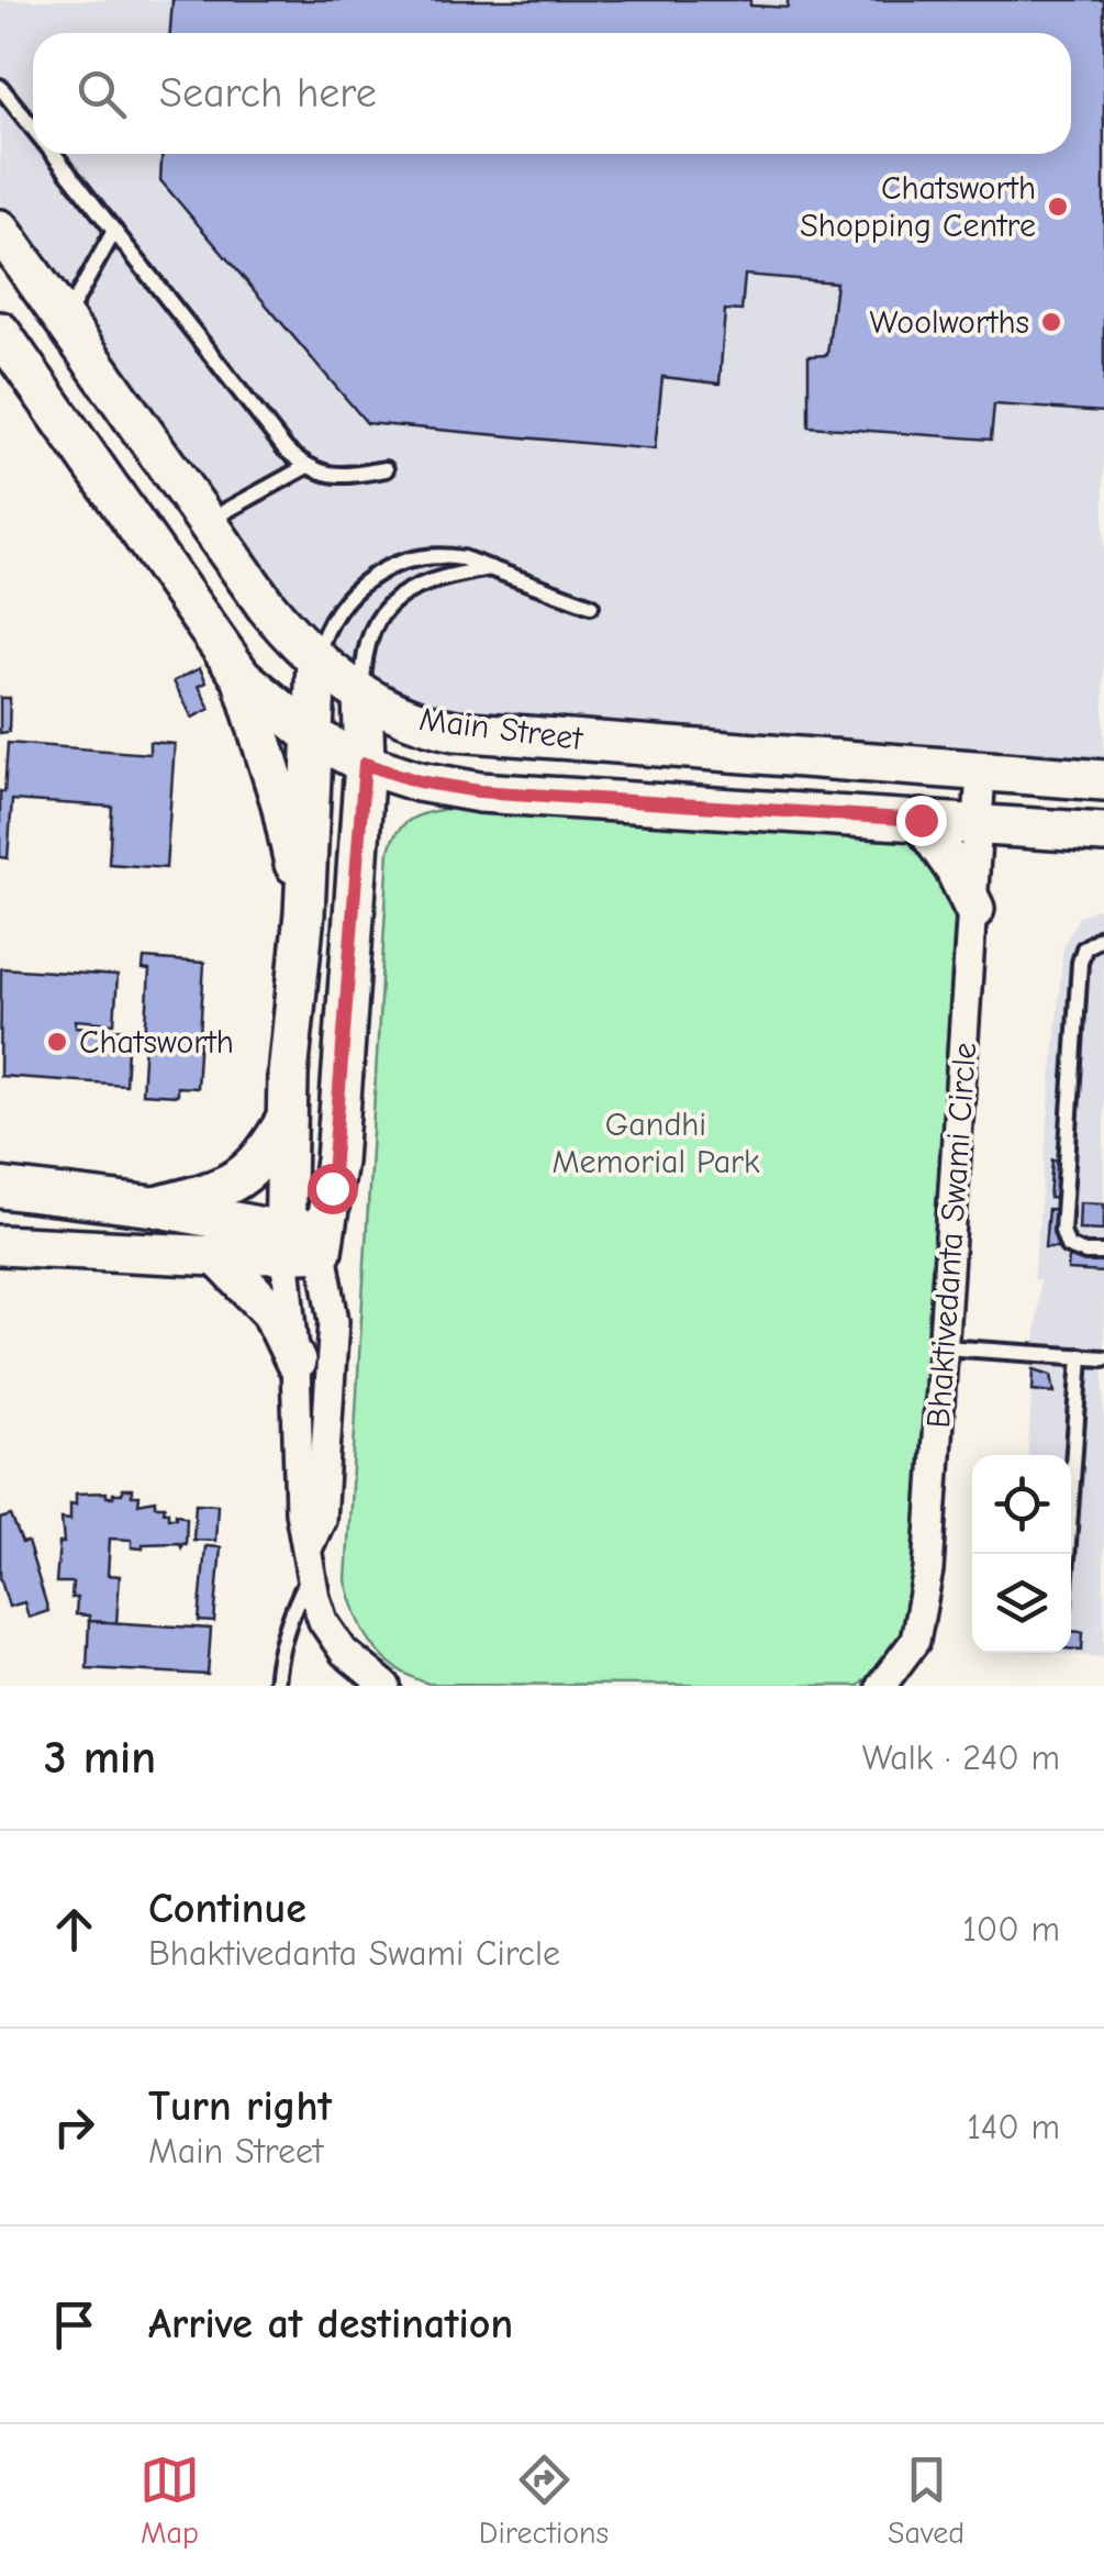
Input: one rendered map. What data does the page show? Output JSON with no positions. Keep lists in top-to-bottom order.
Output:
{
  "streets": {
    "street": ["Main Street", "Bhaktivedanta Swami Circle"]
  },
  "crossings": [
    ["Main Street", "Bhaktivedanta Swami Circle"]
  ],
  "parks": ["Gandhi Memorial Park"],
  "places": ["Chatsworth Shopping Centre", "Woolworths", "Chatsworth"],
  "page": {
    "search": "Search here",
    "heading": ["3 min", "Walk · 240 m"],
    "list": [
      ["Continue", "Bhaktivedanta Swami Circle", "100 m"],
      ["Turn right", "Main Street", "140 m"],
      "Arrive at destination"
    ],
    "nav": ["Map", "Directions", "Saved"]
  }
}
